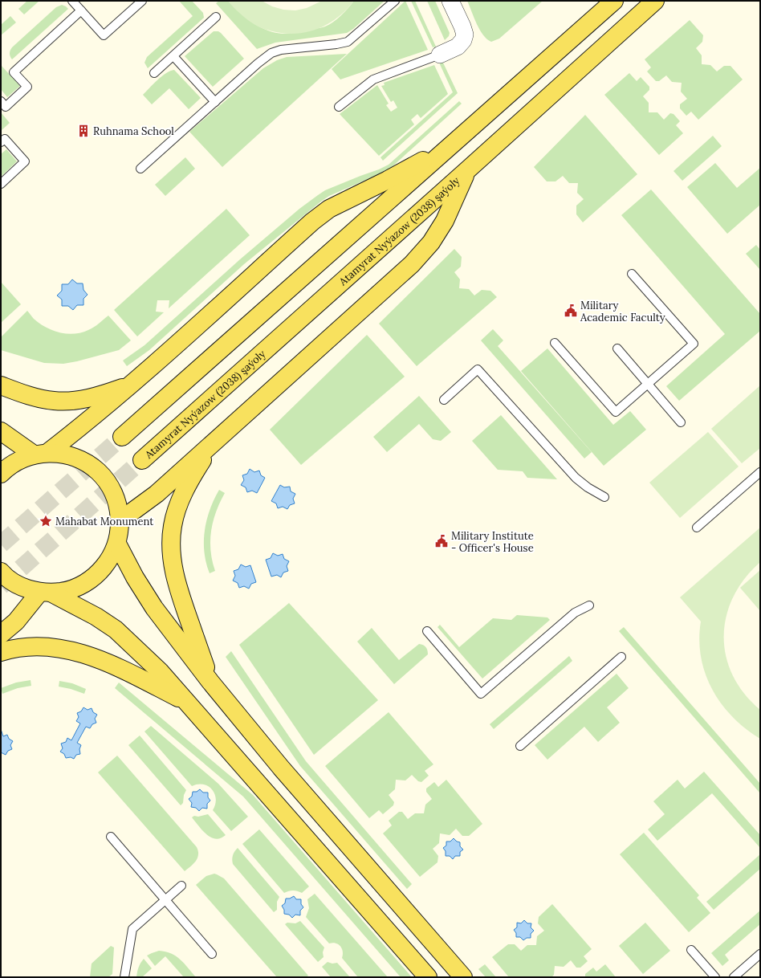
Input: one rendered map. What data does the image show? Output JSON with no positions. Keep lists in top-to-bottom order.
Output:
{
  "streets": {
    "main road": ["Atamyrat Nyýazow (2038) şaýoly"]
  },
  "places": {
    "building": ["Ruhnama School"],
    "public building": ["Military Academic Faculty", "Military Institute - Officer's House"],
    "place": ["Mahabat Monument"]
  }
}
